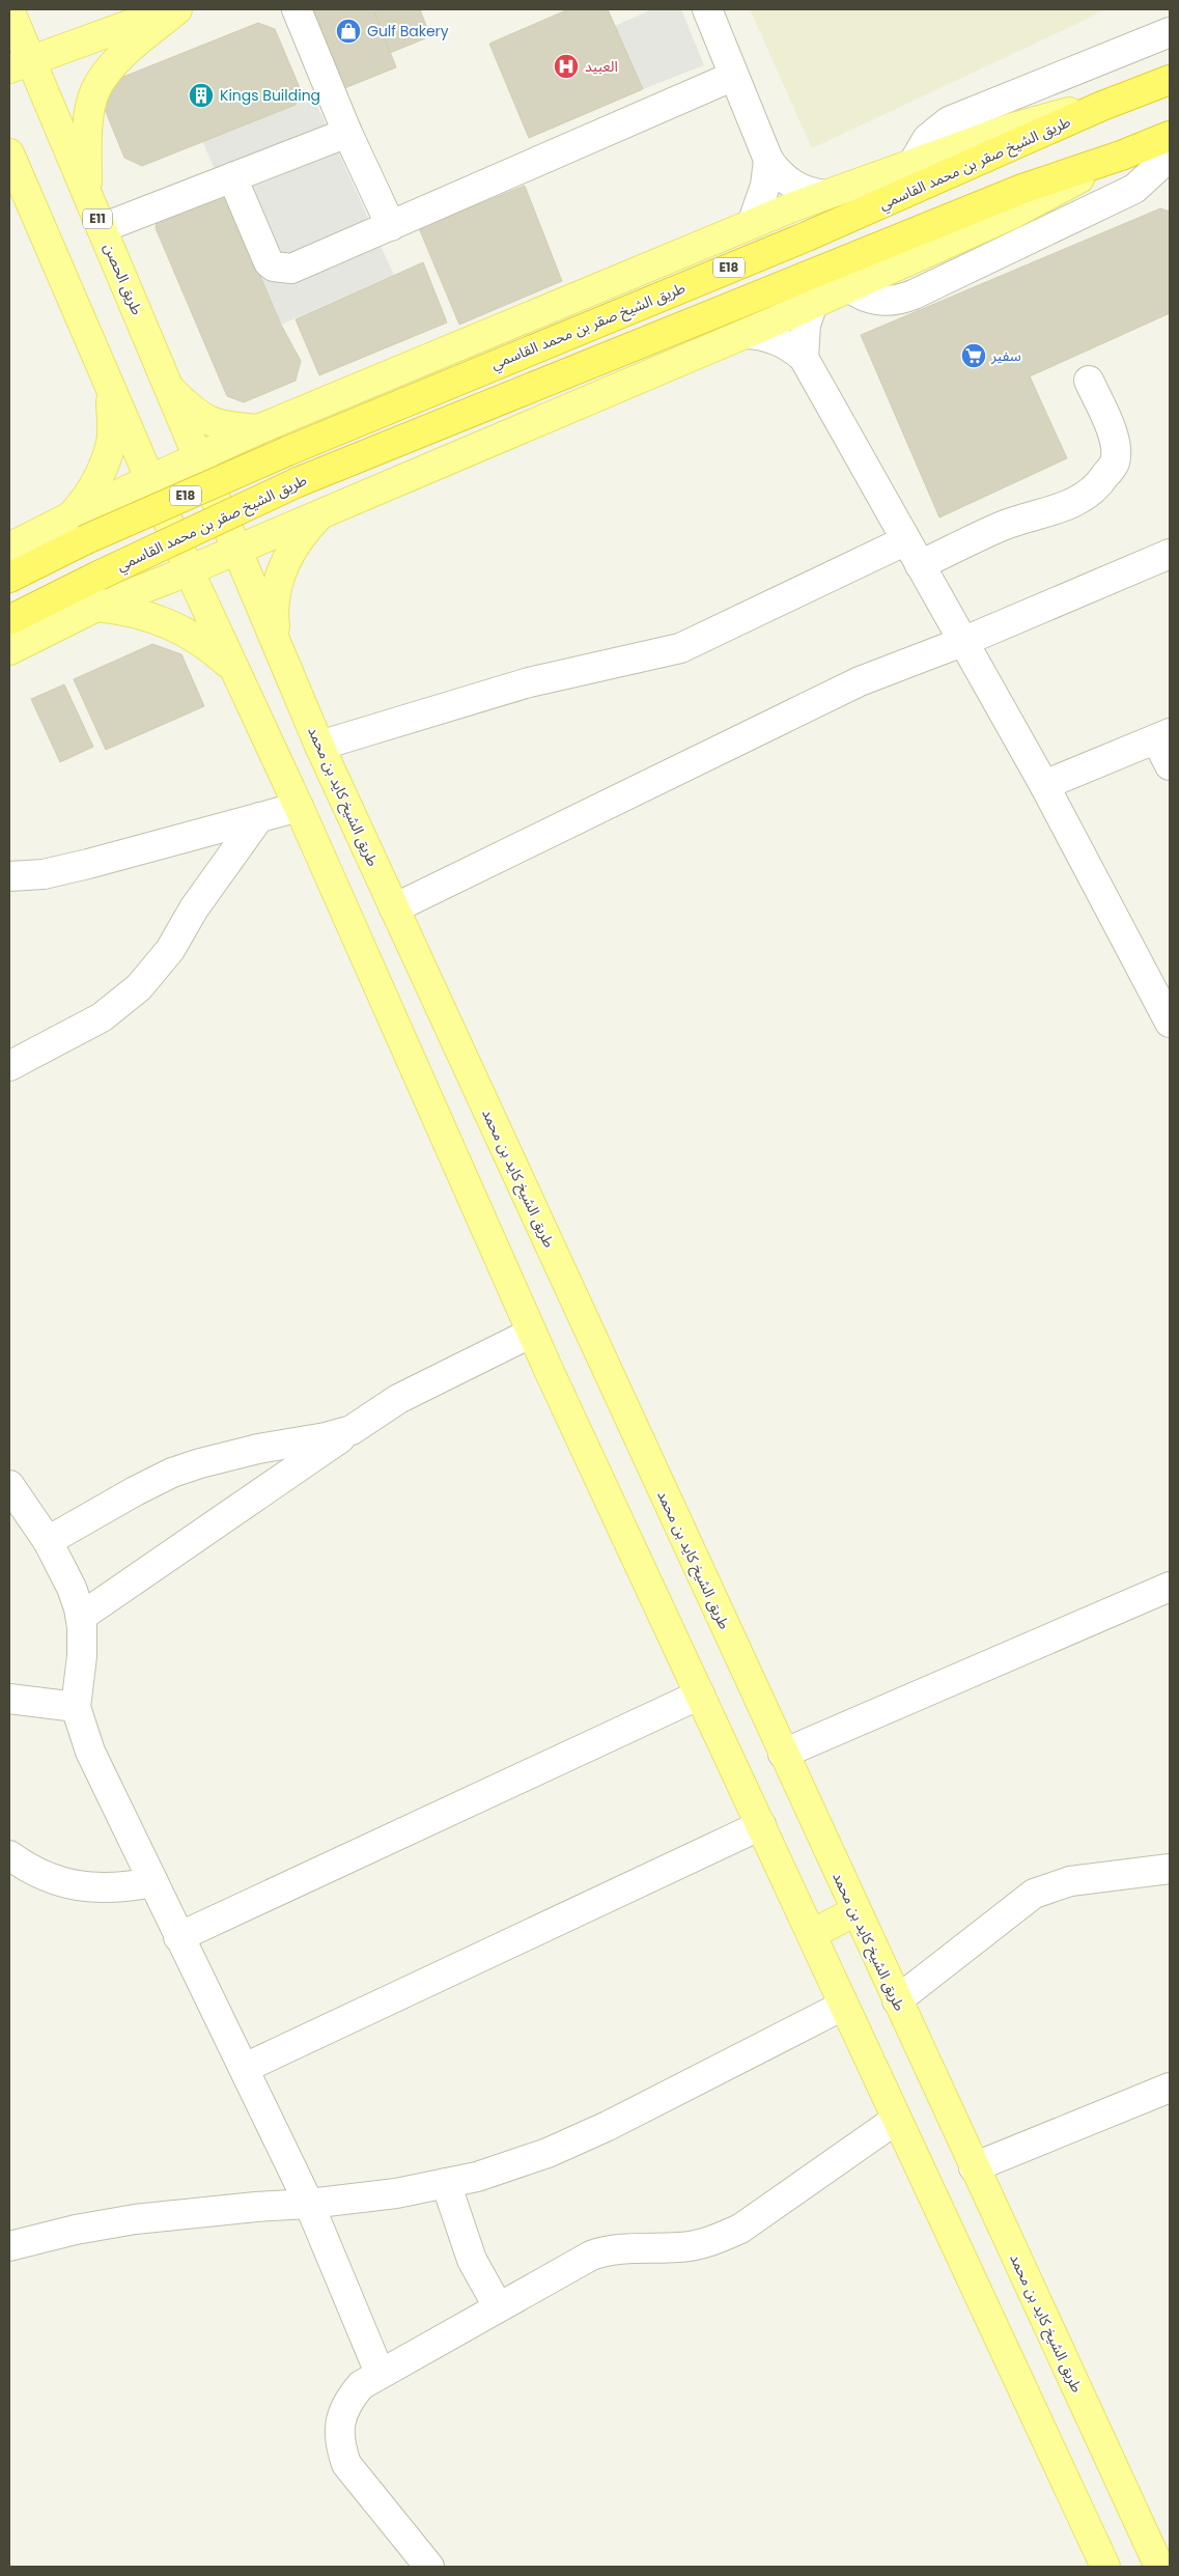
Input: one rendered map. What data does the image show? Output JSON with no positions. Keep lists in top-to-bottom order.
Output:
{
  "streets": {
    "highway": ["طريق الشيخ صقر بن محمد القاسمي", "E18"],
    "main road": ["E11", "طريق الحصن", "طريق الشيخ كايد بن محمد"]
  },
  "crossings": [
    ["طريق الحصن", "طريق الشيخ كايد بن محمد"]
  ],
  "places": {
    "shop": ["Gulf Bakery"],
    "hospital": ["العبيد"],
    "building": ["Kings Building"],
    "supermarket": ["سفير"]
  }
}
